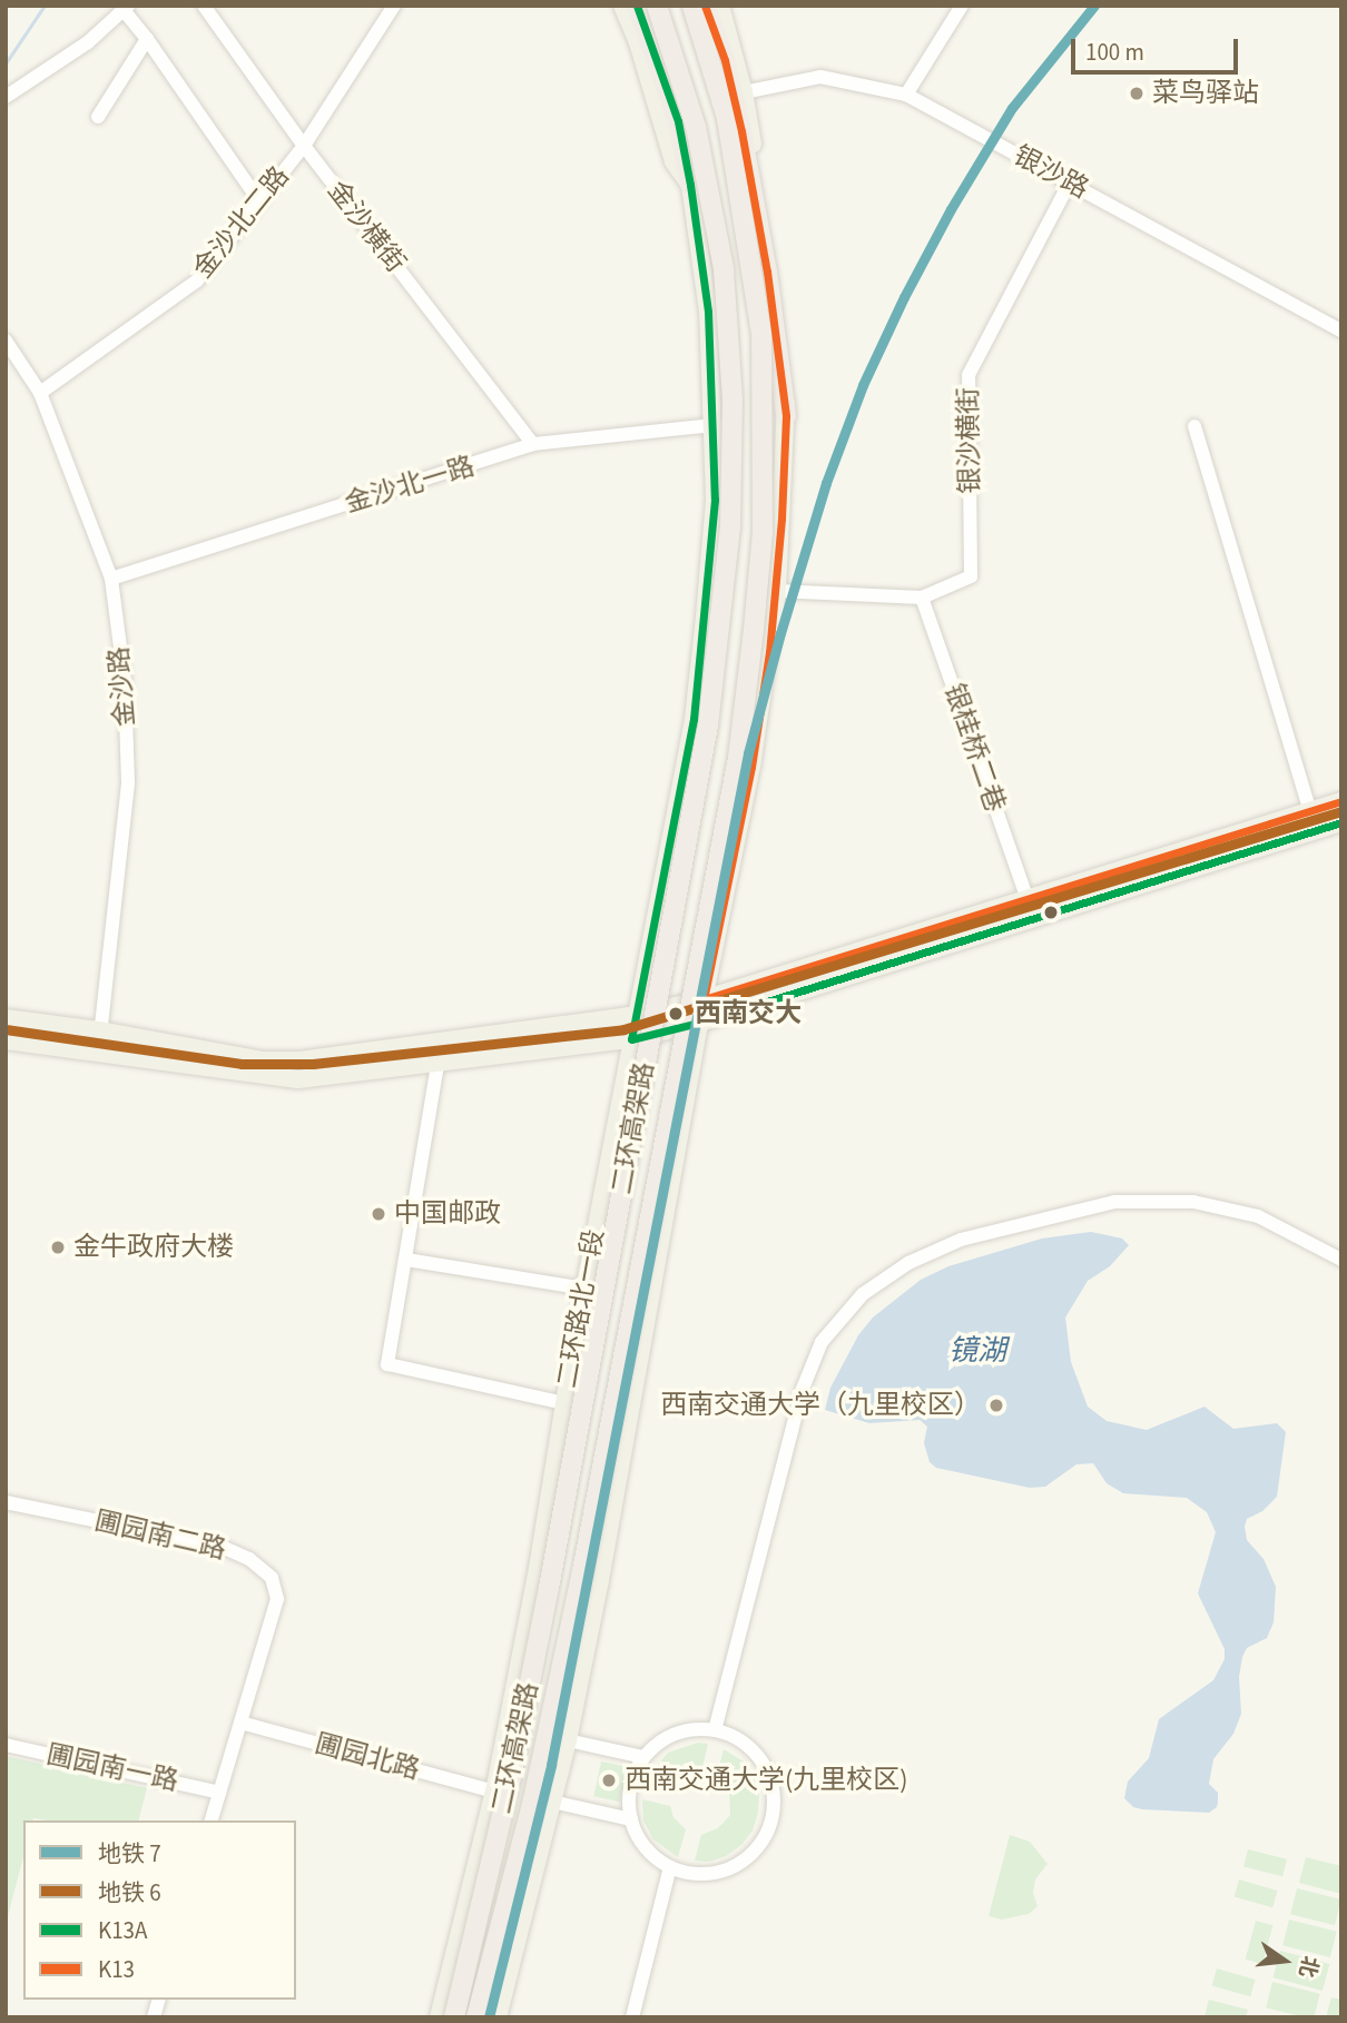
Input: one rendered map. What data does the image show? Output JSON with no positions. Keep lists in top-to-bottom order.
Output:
{
  "streets": {
    "highway": ["二环高架路"],
    "main road": ["二环路北一段"],
    "street": [
      "银沙路",
      "金沙北二路",
      "金沙横街",
      "银沙横街",
      "金沙北一路",
      "金沙路",
      "银桂桥二巷",
      "圃园南二路",
      "圃园北路",
      "圃园南一路"
    ]
  },
  "crossings": [
    ["银沙路", "银沙横街"],
    ["金沙北二路", "金沙横街"],
    ["金沙北二路", "金沙路"],
    ["金沙横街", "金沙北一路"],
    ["银沙横街", "银桂桥二巷"],
    ["金沙北一路", "金沙路"],
    ["金沙北一路", "二环路北一段"],
    ["二环路北一段", "圃园北路"],
    ["圃园南二路", "圃园北路"],
    ["圃园南二路", "圃园南一路"]
  ],
  "water": ["镜湖"],
  "places": [
    "菜鸟驿站",
    "西南交大",
    "中国邮政",
    "金牛政府大楼",
    "西南交通大学（九里校区）",
    "西南交通大学(九里校区)"
  ],
  "lines": [
    "metro line 7",
    "transit line K13A",
    "transit line K13",
    "metro line 6"
  ],
  "legend": [
    "地铁 7",
    "地铁 6",
    "K13A",
    "K13"
  ],
  "scale_bar": "100 m",
  "north": "right"
}
